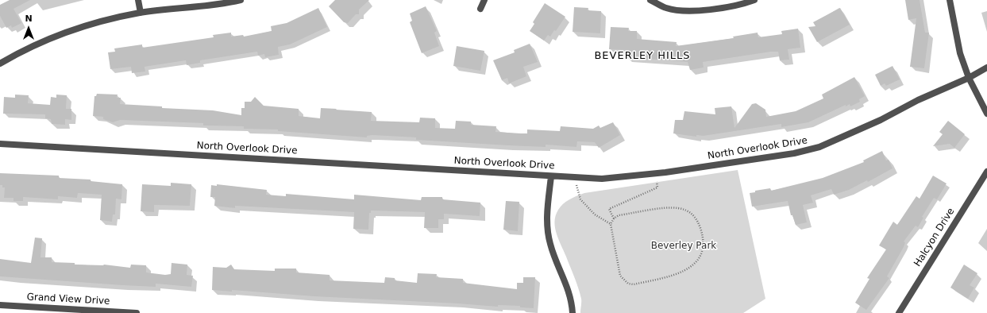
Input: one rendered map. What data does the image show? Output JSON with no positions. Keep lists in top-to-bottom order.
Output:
{
  "streets": {
    "street": ["North Overlook Drive", "Halcyon Drive", "Grand View Drive"]
  },
  "districts": ["BEVERLEY HILLS"],
  "parks": ["Beverley Park"],
  "north": "top"
}
